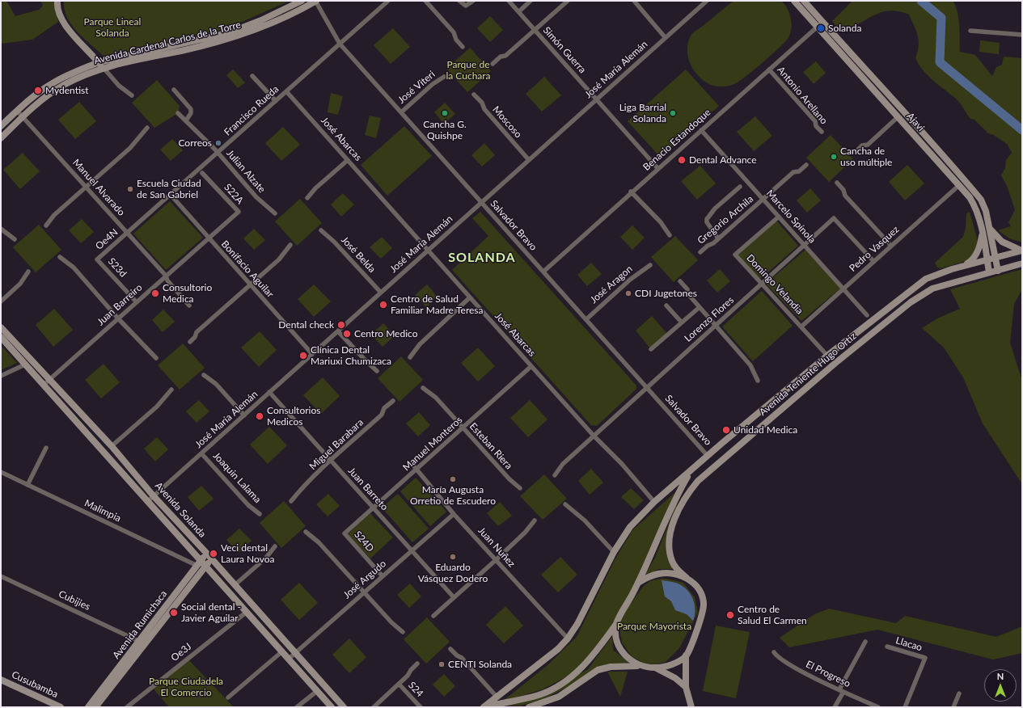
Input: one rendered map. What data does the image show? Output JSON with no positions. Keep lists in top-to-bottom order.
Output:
{
  "streets": {
    "street": [
      "Avenida Cardenal Carlos de la Torre",
      "Simón Guerra",
      "José María Alemán",
      "José Viteri",
      "Antonio Arellano",
      "Francisco Rueda",
      "Moscoso",
      "Ajavi",
      "José Abarcas",
      "Benacio Estandoque",
      "Julian Alzate",
      "Manuel Alvarado",
      "S22A",
      "Marcelo Spínola",
      "Gregorio Archila",
      "Salvador Bravo",
      "Oe4N",
      "Pedro Vasquez",
      "José Belda",
      "S23d",
      "Bonifacio Aguilar",
      "José Aragon",
      "Domingo Velandia",
      "Juan Barreiro",
      "Lorenzo Flores",
      "Avenida Teniente Hugo Ortiz",
      "Manuel Monteros",
      "Miguel Barabara",
      "Esteban Riera",
      "Joaquin Lalama",
      "Juan Barreto",
      "Avenida Solanda",
      "Malimpia",
      "S24D",
      "Juan Nuñez",
      "José Argudo",
      "Cubijies",
      "Avenida Rumichaca",
      "Llacao",
      "Oe3J",
      "El Progreso",
      "Cusubamba",
      "S24"
    ]
  },
  "crossings": [
    ["Avenida Cardenal Carlos de la Torre", "Manuel Alvarado"],
    ["Avenida Cardenal Carlos de la Torre", "Salvador Bravo"],
    ["Simón Guerra", "José María Alemán"],
    ["Simón Guerra", "Benacio Estandoque"],
    ["José María Alemán", "Moscoso"],
    ["José María Alemán", "José Abarcas"],
    ["José María Alemán", "Salvador Bravo"],
    ["José María Alemán", "José Belda"],
    ["José María Alemán", "Bonifacio Aguilar"],
    ["José María Alemán", "Joaquin Lalama"],
    ["José María Alemán", "Juan Barreto"],
    ["José María Alemán", "Avenida Solanda"],
    ["José Viteri", "Salvador Bravo"],
    ["Antonio Arellano", "Benacio Estandoque"],
    ["Francisco Rueda", "José Abarcas"],
    ["Francisco Rueda", "Julian Alzate"],
    ["Francisco Rueda", "Manuel Alvarado"],
    ["Francisco Rueda", "Salvador Bravo"],
    ["Francisco Rueda", "Oe4N"],
    ["Francisco Rueda", "Bonifacio Aguilar"],
    ["Ajavi", "Benacio Estandoque"],
    ["Ajavi", "Pedro Vasquez"],
    ["Ajavi", "Avenida Teniente Hugo Ortiz"],
    ["José Abarcas", "Lorenzo Flores"],
    ["José Abarcas", "Avenida Teniente Hugo Ortiz"],
    ["José Abarcas", "Manuel Monteros"],
    ["Benacio Estandoque", "Marcelo Spínola"],
    ["Benacio Estandoque", "Salvador Bravo"],
    ["Manuel Alvarado", "Oe4N"],
    ["Manuel Alvarado", "Juan Barreiro"],
    ["S22A", "Bonifacio Aguilar"],
    ["S22A", "Juan Barreiro"],
    ["Marcelo Spínola", "Gregorio Archila"],
    ["Marcelo Spínola", "Pedro Vasquez"],
    ["Marcelo Spínola", "Domingo Velandia"],
    ["Marcelo Spínola", "Lorenzo Flores"],
    ["Salvador Bravo", "José Aragon"],
    ["Salvador Bravo", "Lorenzo Flores"],
    ["Salvador Bravo", "Avenida Teniente Hugo Ortiz"],
    ["Oe4N", "S23d"],
    ["Pedro Vasquez", "Domingo Velandia"],
    ["Pedro Vasquez", "Lorenzo Flores"],
    ["S23d", "Juan Barreiro"],
    ["Bonifacio Aguilar", "Juan Barreiro"],
    ["Domingo Velandia", "Lorenzo Flores"],
    ["Domingo Velandia", "Avenida Teniente Hugo Ortiz"],
    ["Juan Barreiro", "Avenida Solanda"],
    ["Avenida Teniente Hugo Ortiz", "Juan Nuñez"],
    ["Manuel Monteros", "Esteban Riera"],
    ["Manuel Monteros", "Juan Barreto"],
    ["Manuel Monteros", "S24D"],
    ["Manuel Monteros", "Juan Nuñez"],
    ["Miguel Barabara", "Juan Barreto"],
    ["Juan Barreto", "José Argudo"],
    ["Avenida Solanda", "José Argudo"],
    ["Avenida Solanda", "Avenida Rumichaca"],
    ["Avenida Solanda", "Oe3J"],
    ["Malimpia", "Avenida Rumichaca"],
    ["S24D", "José Argudo"],
    ["Juan Nuñez", "José Argudo"],
    ["Cubijies", "Avenida Rumichaca"]
  ],
  "districts": ["SOLANDA"],
  "parks": [
    "Parque Lineal Solanda",
    "Parque de la Cuchara",
    "Parque Mayorista",
    "Parque Ciudadela El Comercio"
  ],
  "places": [
    "Solanda",
    "Mydentist",
    "Cancha G. Quishpe",
    "Liga Barrial Solanda",
    "Correos",
    "Cancha de uso múltiple",
    "Dental Advance",
    "Escuela Ciudad de San Gabriel",
    "Consultorio Medica",
    "CDI Jugetones",
    "Centro de Salud Familiar Madre Teresa",
    "Dental check",
    "Centro Medico",
    "Clínica Dental Mariuxi Chumizaca",
    "Consultorios Medicos",
    "Unidad Medica",
    "María Augusta Orretio de Escudero",
    "Veci dental Laura Novoa",
    "Eduardo Vásquez Dodero",
    "Social dental - Javier Aguilar",
    "Centro de Salud El Carmen",
    "CENTI Solanda"
  ],
  "north": "top"
}
